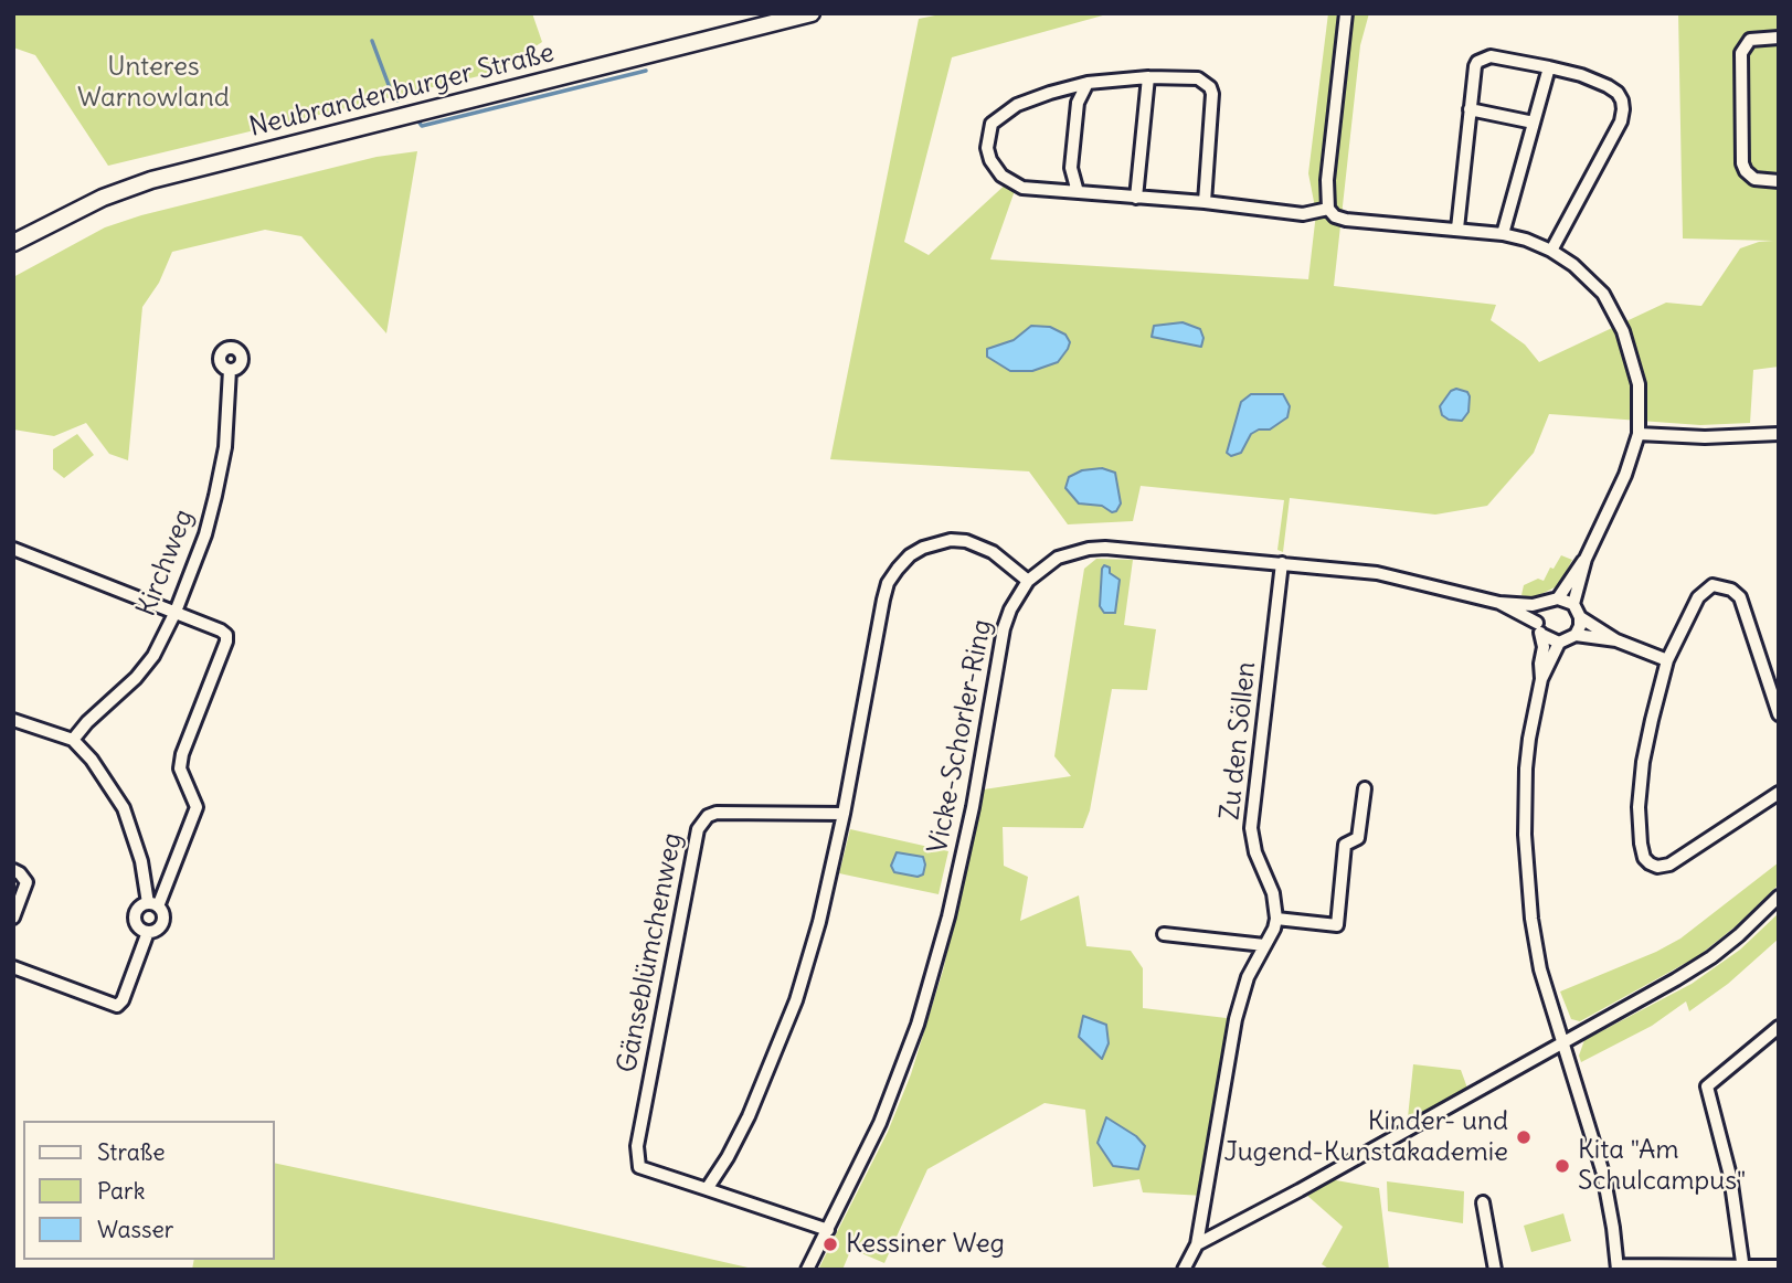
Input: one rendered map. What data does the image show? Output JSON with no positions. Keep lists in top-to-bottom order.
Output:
{
  "streets": {
    "main road": ["Neubrandenburger Straße"],
    "street": [
      "Kirchweg",
      "Vicke-Schorler-Ring",
      "Zu den Söllen",
      "Gänseblümchenweg"
    ]
  },
  "crossings": [
    ["Vicke-Schorler-Ring", "Zu den Söllen"],
    ["Vicke-Schorler-Ring", "Gänseblümchenweg"]
  ],
  "parks": ["Unteres Warnowland"],
  "places": ["Kinder- und Jugend-Kunstakademie", "Kita \"Am Schulcampus\"", "Kessiner Weg"],
  "legend": ["Straße", "Park", "Wasser"]
}
